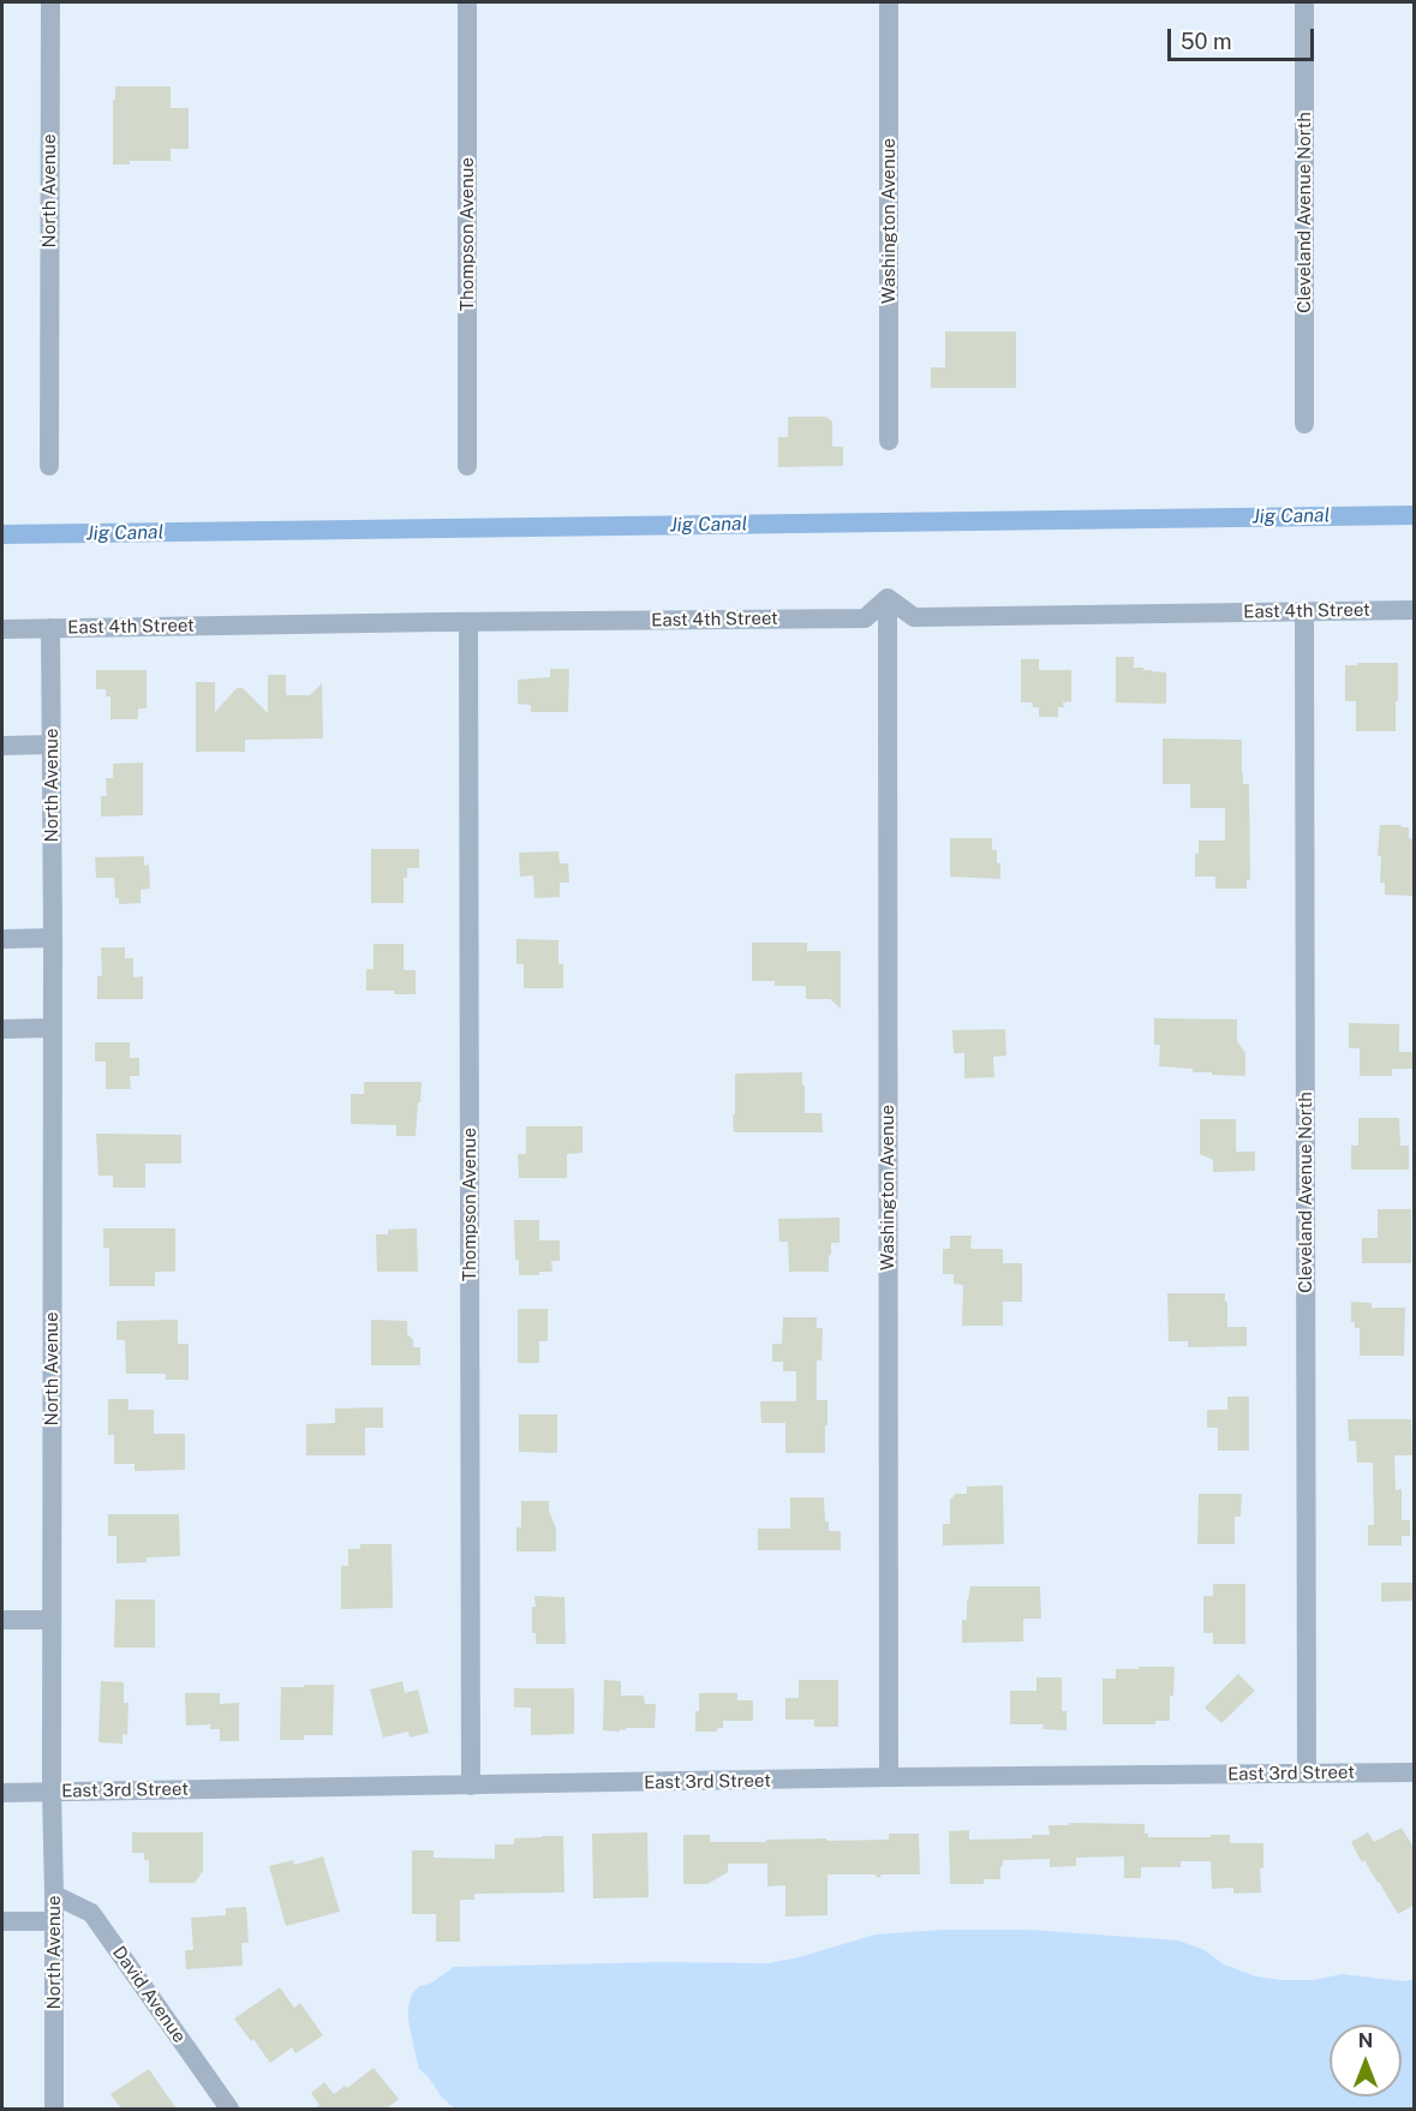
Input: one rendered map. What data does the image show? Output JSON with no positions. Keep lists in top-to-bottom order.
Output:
{
  "streets": {
    "street": [
      "North Avenue",
      "Cleveland Avenue North",
      "Washington Avenue",
      "Thompson Avenue",
      "East 4th Street",
      "East 3rd Street",
      "David Avenue"
    ]
  },
  "crossings": [
    ["North Avenue", "East 4th Street"],
    ["North Avenue", "East 3rd Street"],
    ["North Avenue", "David Avenue"],
    ["Cleveland Avenue North", "East 4th Street"],
    ["Cleveland Avenue North", "East 3rd Street"],
    ["Washington Avenue", "East 4th Street"],
    ["Washington Avenue", "East 3rd Street"],
    ["Thompson Avenue", "East 4th Street"],
    ["Thompson Avenue", "East 3rd Street"]
  ],
  "water": ["Jig Canal"],
  "scale_bar": "50 m",
  "north": "top"
}
